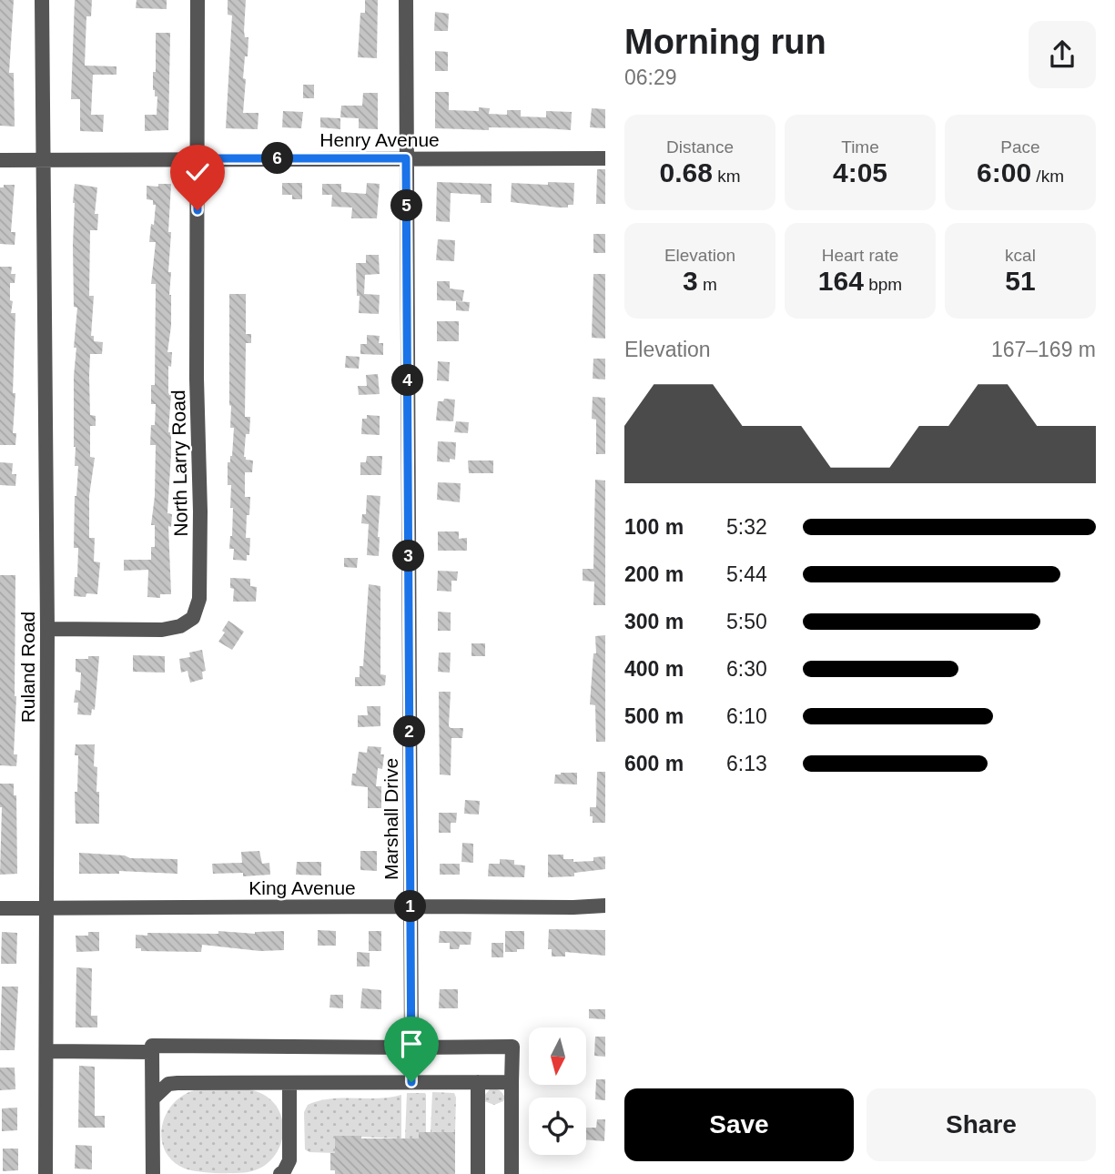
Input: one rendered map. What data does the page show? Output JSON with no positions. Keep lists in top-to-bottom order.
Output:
{
  "streets": {
    "street": [
      "Henry Avenue",
      "North Larry Road",
      "Ruland Road",
      "Marshall Drive",
      "King Avenue"
    ]
  },
  "crossings": [
    ["Henry Avenue", "North Larry Road"],
    ["Henry Avenue", "Ruland Road"],
    ["Henry Avenue", "Marshall Drive"],
    ["North Larry Road", "Ruland Road"],
    ["Ruland Road", "King Avenue"],
    ["Marshall Drive", "King Avenue"]
  ],
  "north": "bottom",
  "page": {
    "heading": ["Morning run", "06:29"],
    "stats": [
      ["Distance", "0.68 km"],
      ["Time", "4:05"],
      ["Pace", "6:00 /km"],
      ["Elevation", "3 m"],
      ["Heart rate", "164 bpm"],
      ["kcal", "51"]
    ],
    "pins": [
      "6",
      "5",
      "4",
      "3",
      "2",
      "1"
    ],
    "chart": ["Elevation", "167–169 m"],
    "list": [
      {
        "name": "100 m",
        "note": "5:32"
      },
      {
        "name": "200 m",
        "note": "5:44"
      },
      {
        "name": "300 m",
        "note": "5:50"
      },
      {
        "name": "400 m",
        "note": "6:30"
      },
      {
        "name": "500 m",
        "note": "6:10"
      },
      {
        "name": "600 m",
        "note": "6:13"
      }
    ],
    "buttons": ["Save", "Share"]
  }
}
